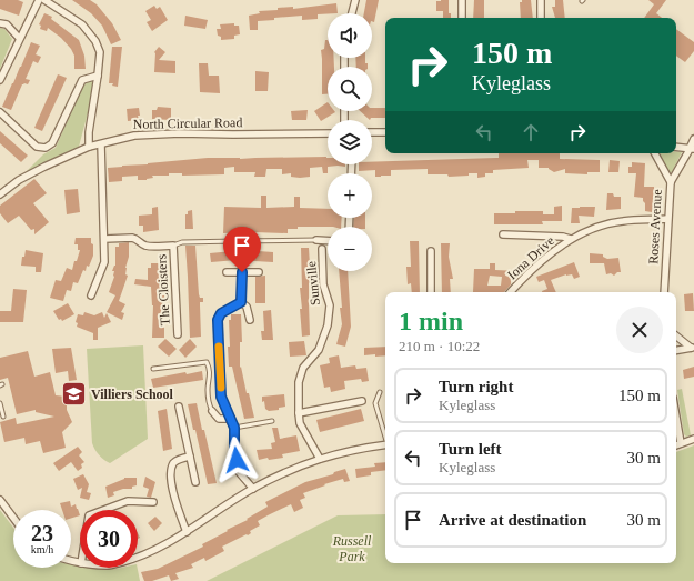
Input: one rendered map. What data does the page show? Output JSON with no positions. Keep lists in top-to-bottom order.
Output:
{
  "streets": {
    "street": [
      "North Circular Road",
      "Roses Avenue",
      "Iona Drive",
      "Sunville",
      "The Cloisters"
    ]
  },
  "crossings": [
    ["Roses Avenue", "Iona Drive"]
  ],
  "parks": ["Russell Park"],
  "places": {
    "school or university": ["Villiers School"]
  },
  "page": {
    "map_buttons": ["+", "−"],
    "turn": ["150 m", "Kyleglass"],
    "heading": ["1 min", "210 m · 10:22"],
    "list": [
      {
        "name": "Turn right",
        "note": "Kyleglass",
        "value": "150 m"
      },
      {
        "name": "Turn left",
        "note": "Kyleglass",
        "value": "30 m"
      },
      {
        "name": "Arrive at destination",
        "value": "30 m"
      }
    ],
    "speed": "23 km/h",
    "limit": "30"
  }
}
